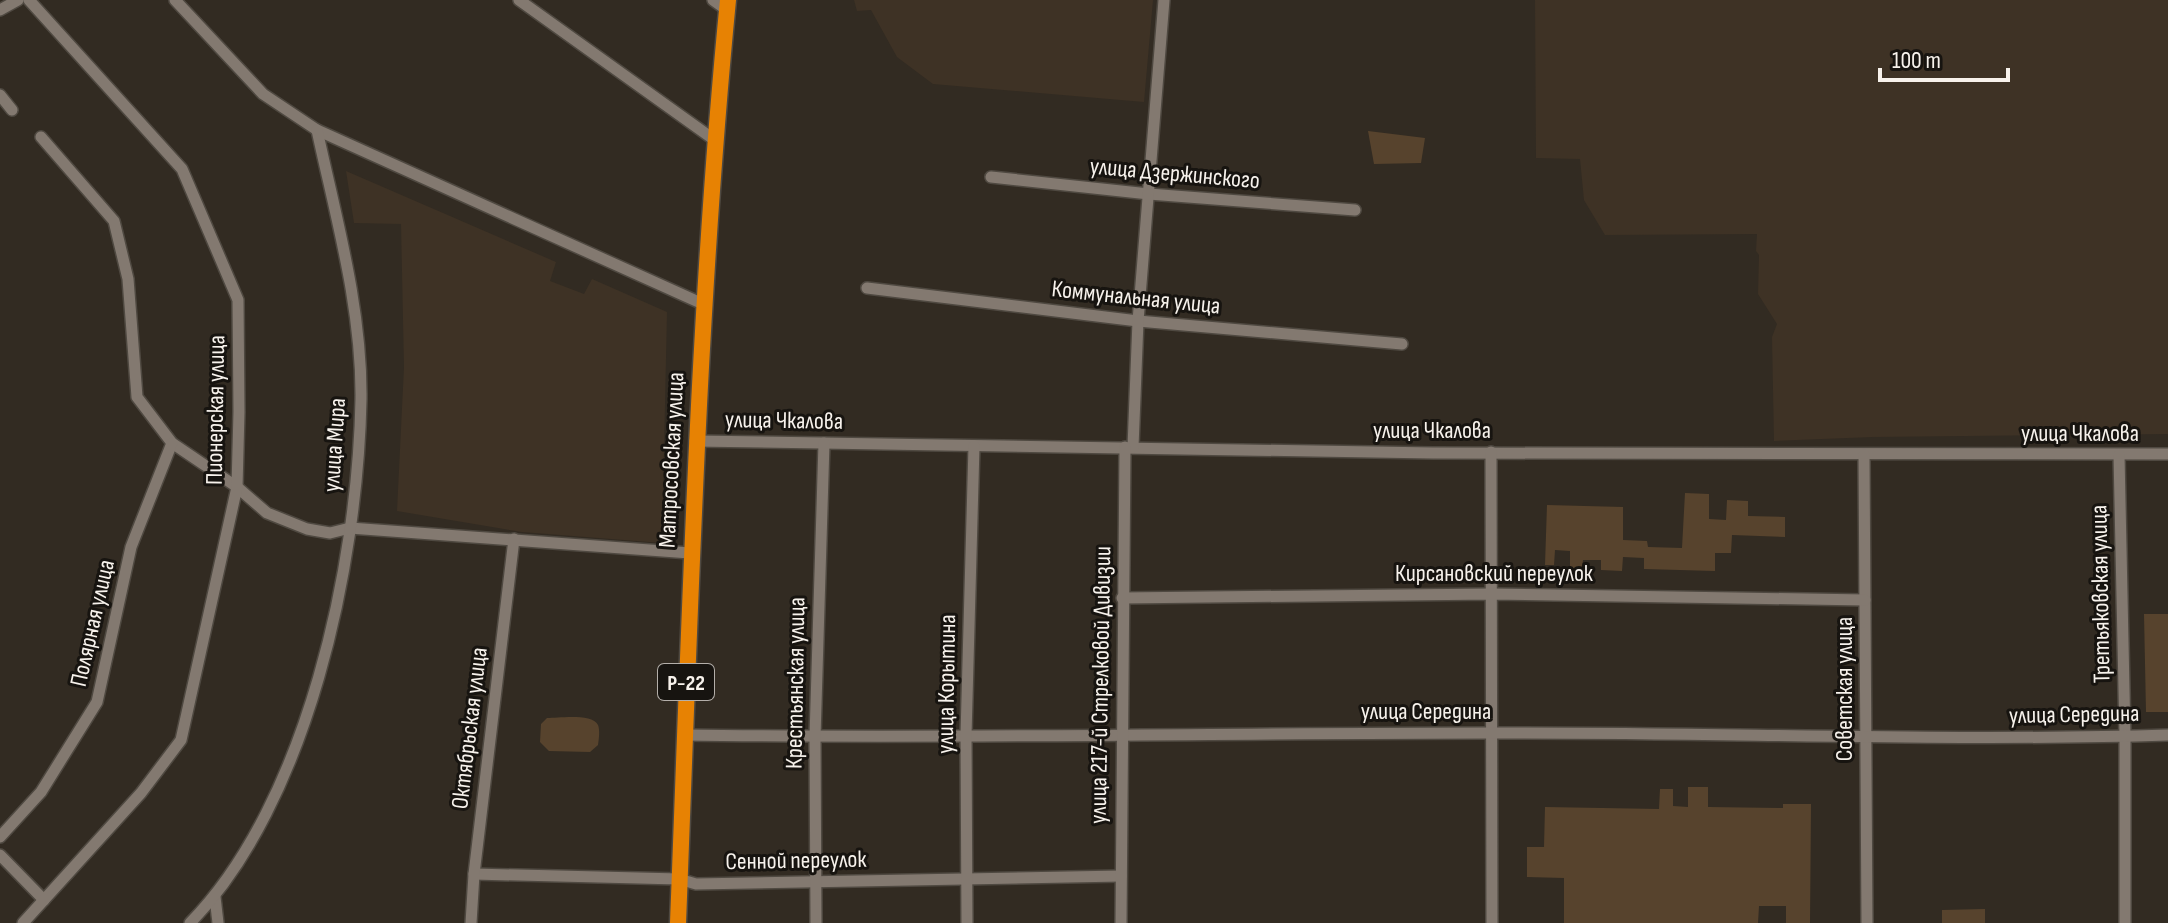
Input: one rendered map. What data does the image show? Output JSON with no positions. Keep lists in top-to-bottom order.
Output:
{
  "streets": {
    "highway": ["Матросовская улица", "Р-22"],
    "street": [
      "улица Дзержинского",
      "Коммунальная улица",
      "Пионерская улица",
      "улица Чкалова",
      "улица Мира",
      "Кирсановский переулок",
      "Третьяковская улица",
      "Полярная улица",
      "Крестьянская улица",
      "улица Корытина",
      "улица 217-й Стрелковой Дивизии",
      "Советская улица",
      "улица Середина",
      "Октябрьская улица",
      "Сенной переулок"
    ]
  },
  "crossings": [
    ["улица Дзержинского", "улица 217-й Стрелковой Дивизии"],
    ["Коммунальная улица", "улица 217-й Стрелковой Дивизии"],
    ["улица Чкалова", "Матросовская улица"],
    ["улица Чкалова", "Третьяковская улица"],
    ["улица Чкалова", "Крестьянская улица"],
    ["улица Чкалова", "улица Корытина"],
    ["улица Чкалова", "улица 217-й Стрелковой Дивизии"],
    ["улица Чкалова", "Советская улица"],
    ["Матросовская улица", "улица Середина"],
    ["Матросовская улица", "Сенной переулок"],
    ["Кирсановский переулок", "улица 217-й Стрелковой Дивизии"],
    ["Кирсановский переулок", "Советская улица"],
    ["Третьяковская улица", "улица Середина"],
    ["Крестьянская улица", "улица Середина"],
    ["Крестьянская улица", "Сенной переулок"],
    ["улица Корытина", "улица Середина"],
    ["улица Корытина", "Сенной переулок"],
    ["улица 217-й Стрелковой Дивизии", "улица Середина"],
    ["улица 217-й Стрелковой Дивизии", "Сенной переулок"],
    ["Советская улица", "улица Середина"],
    ["Октябрьская улица", "Сенной переулок"]
  ],
  "scale_bar": "100 m"
}
